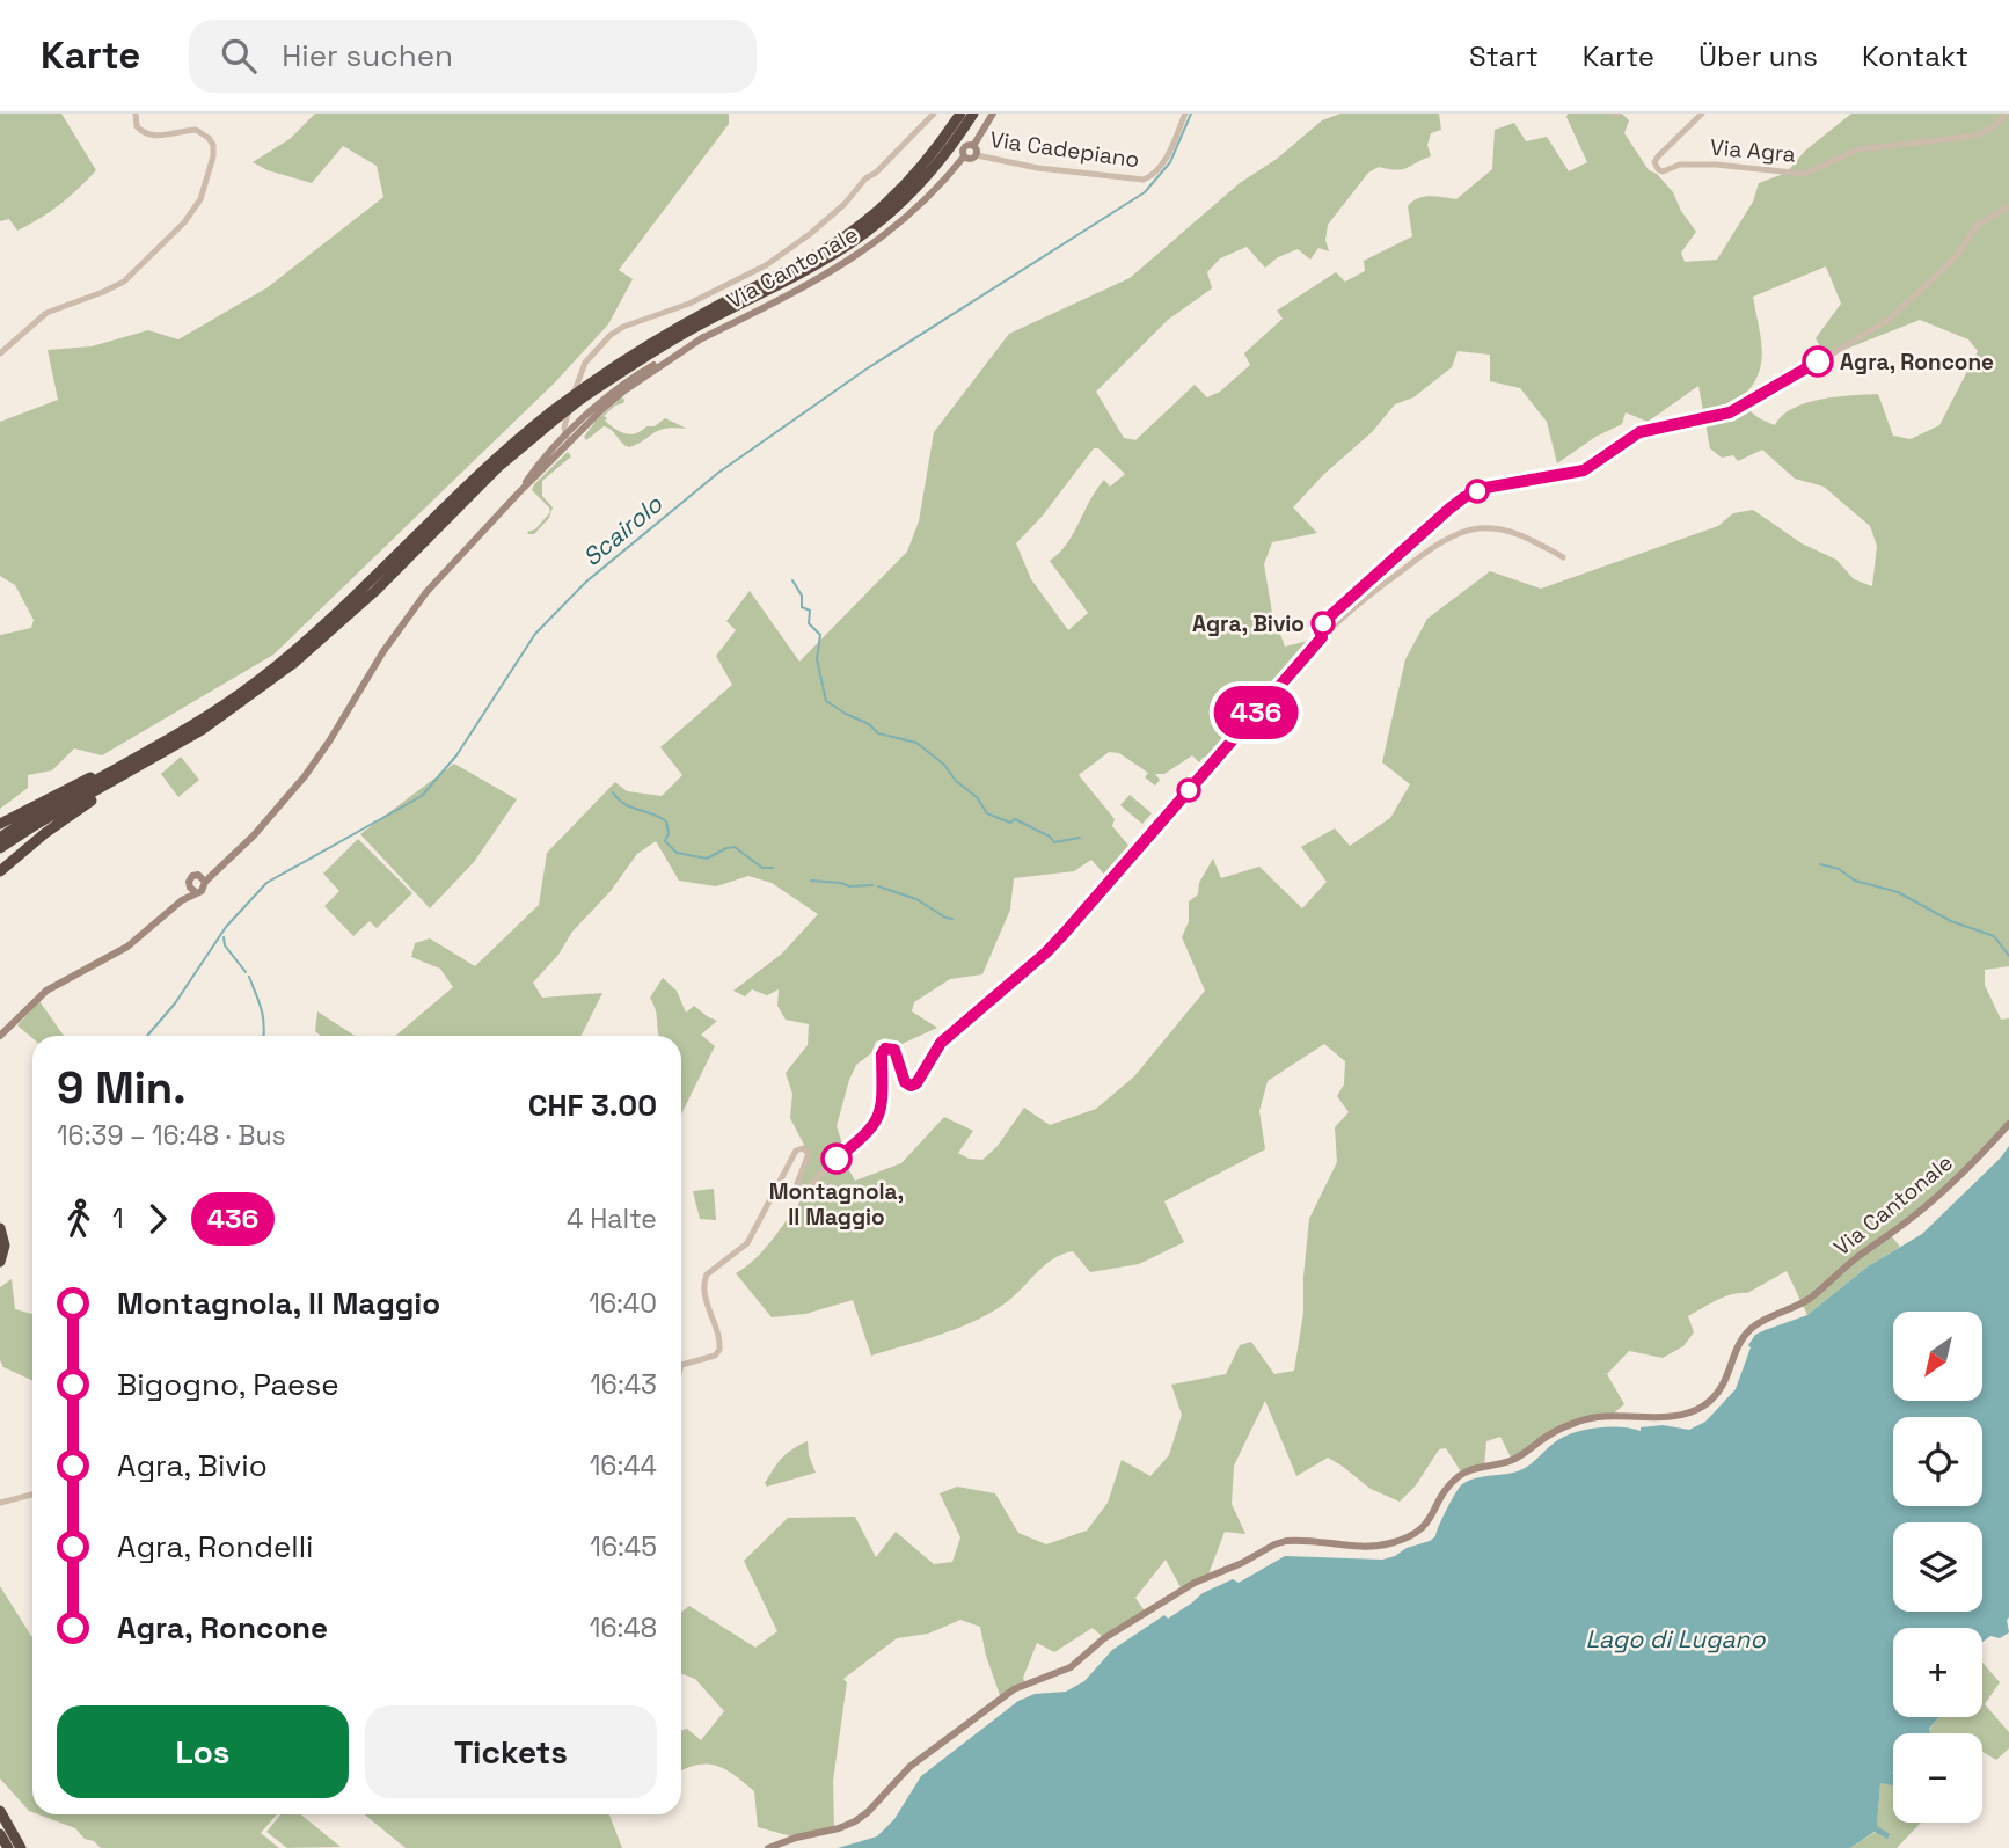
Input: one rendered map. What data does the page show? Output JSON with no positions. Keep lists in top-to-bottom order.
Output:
{
  "streets": {
    "main road": ["Via Cantonale"],
    "street": ["Via Cadepiano", "Via Agra"]
  },
  "crossings": [
    ["Via Cadepiano", "Via Cantonale"]
  ],
  "water": ["Scairolo", "Lago di Lugano"],
  "places": ["Agra, Roncone", "Agra, Bivio", "Montagnola, Il Maggio"],
  "lines": ["bus line 436"],
  "north": "bottom left",
  "page": {
    "header": "Karte",
    "search": "Hier suchen",
    "nav": [
      "Start",
      "Karte",
      "Über uns",
      "Kontakt"
    ],
    "on_map": "436",
    "heading": ["9 Min.", "16:39 – 16:48 · Bus", "CHF 3.00"],
    "legs": ["1", "436", "4 Halte"],
    "list": [
      {
        "name": "Montagnola, Il Maggio",
        "value": "16:40"
      },
      {
        "name": "Bigogno, Paese",
        "value": "16:43"
      },
      {
        "name": "Agra, Bivio",
        "value": "16:44"
      },
      {
        "name": "Agra, Rondelli",
        "value": "16:45"
      },
      {
        "name": "Agra, Roncone",
        "value": "16:48"
      }
    ],
    "map_buttons": ["+", "−"],
    "buttons": ["Los", "Tickets"]
  }
}
